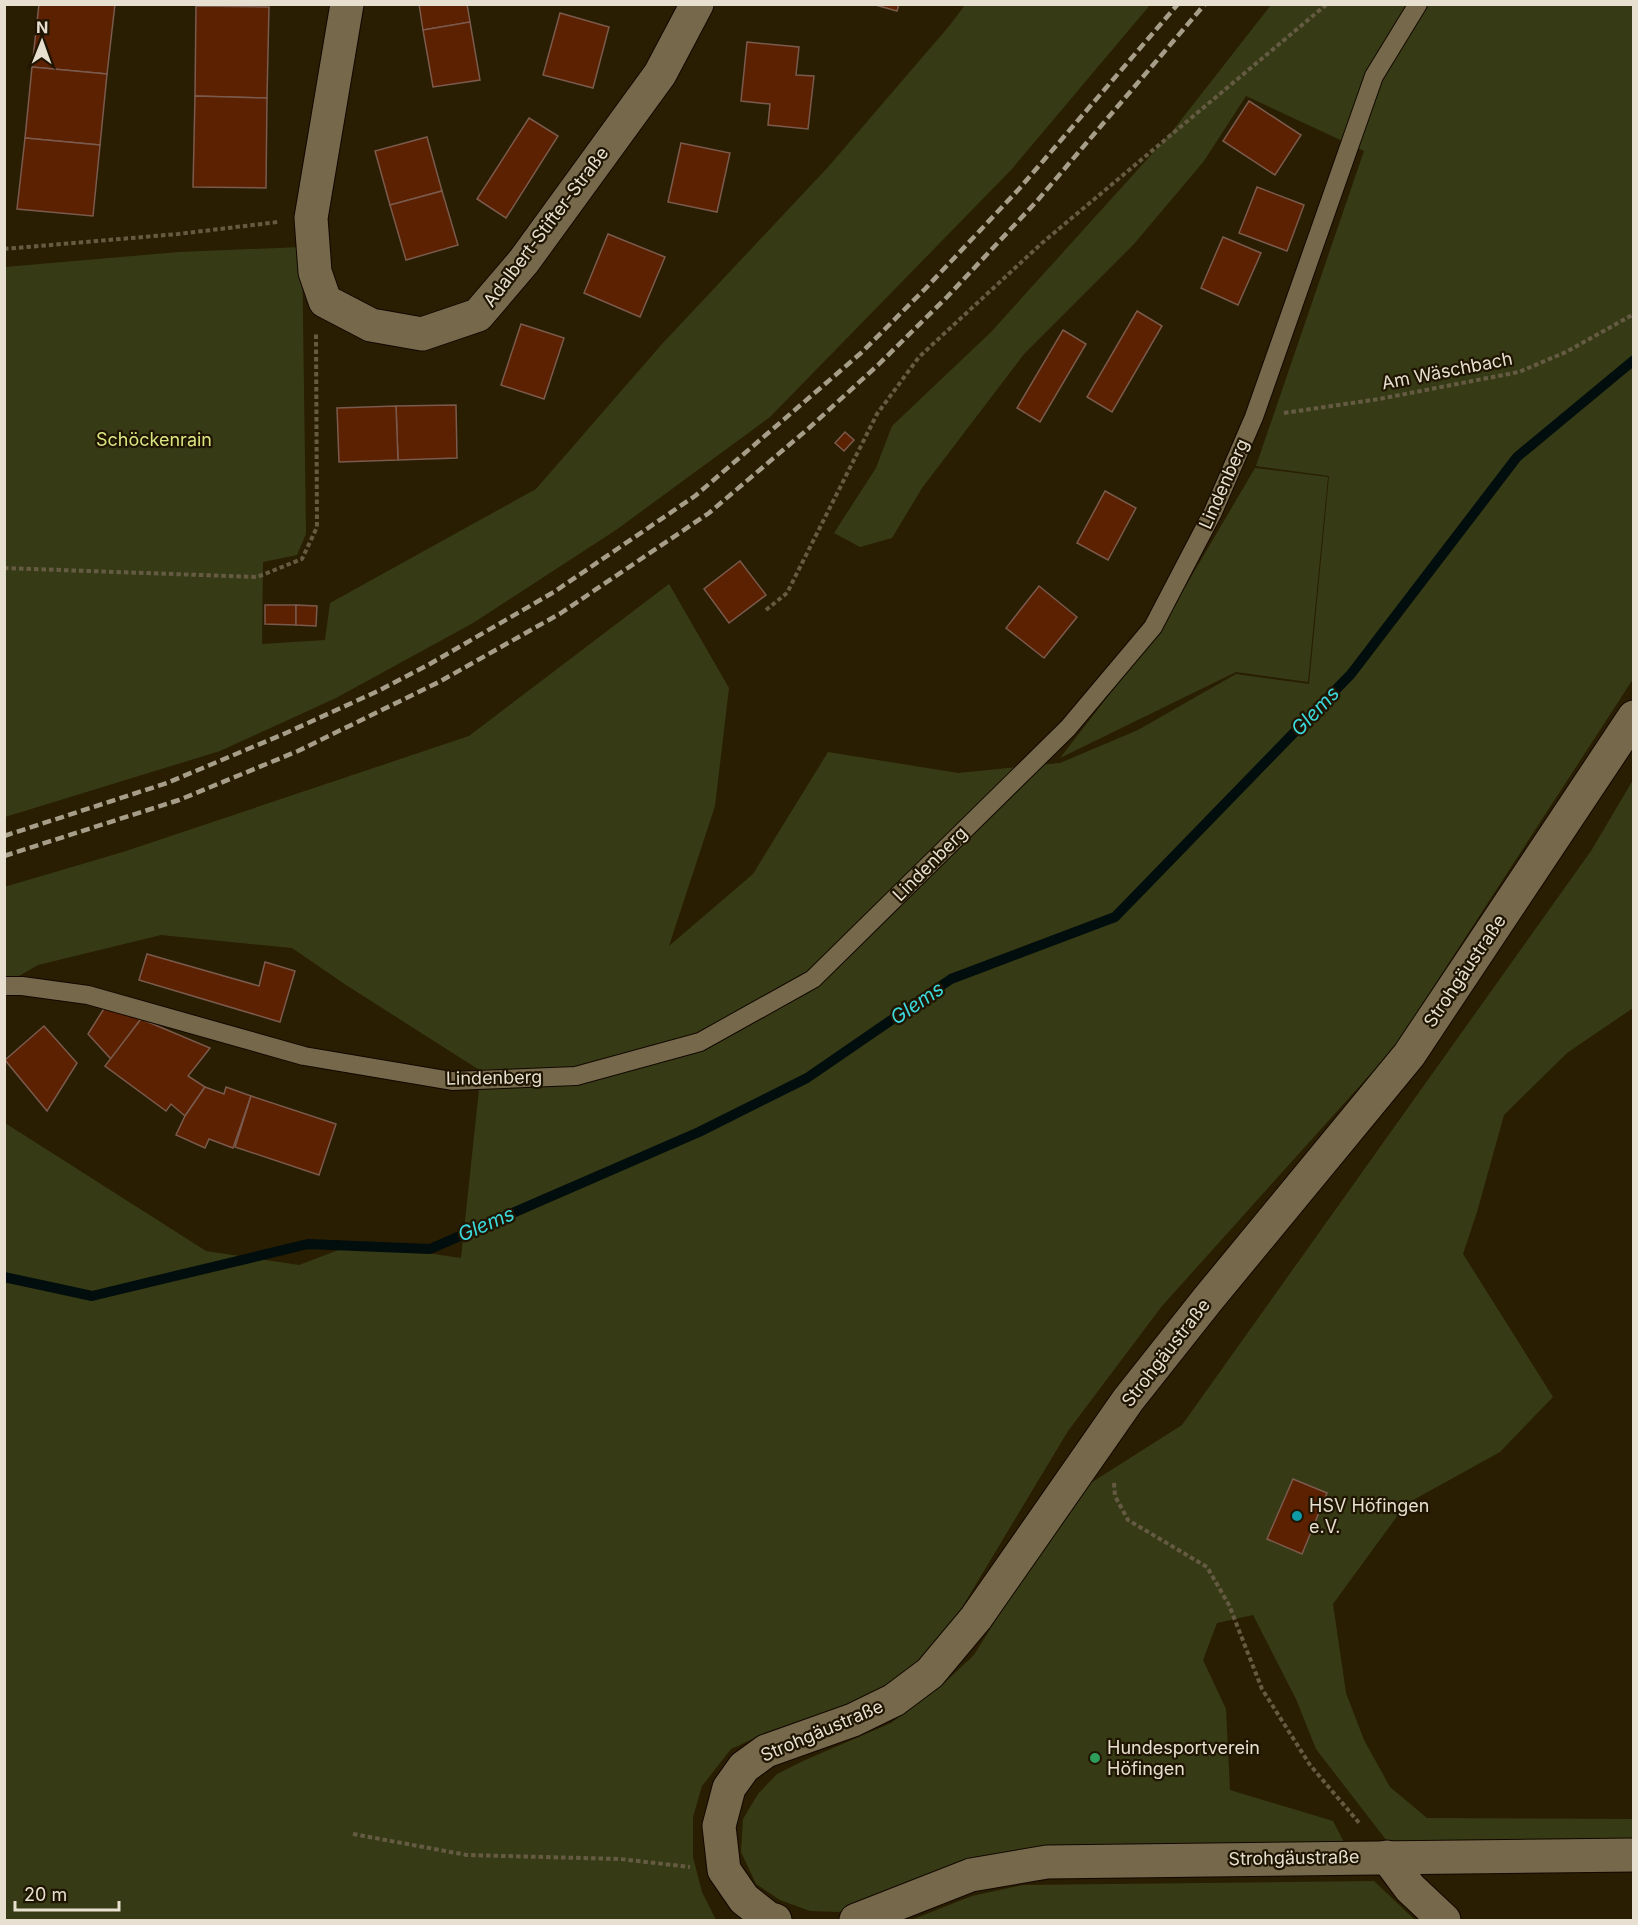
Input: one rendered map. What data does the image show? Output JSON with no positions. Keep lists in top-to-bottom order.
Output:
{
  "streets": {
    "main road": ["Adalbert-Stifter-Straße", "Strohgäustraße"],
    "lane": ["Lindenberg"],
    "path": ["Am Wäschbach"]
  },
  "crossings": [
    ["Am Wäschbach", "Lindenberg"]
  ],
  "water": ["Glems"],
  "parks": ["Schöckenrain"],
  "places": ["HSV Höfingen e.V.", "Hundesportverein Höfingen"],
  "scale_bar": "20 m",
  "north": "top"
}
